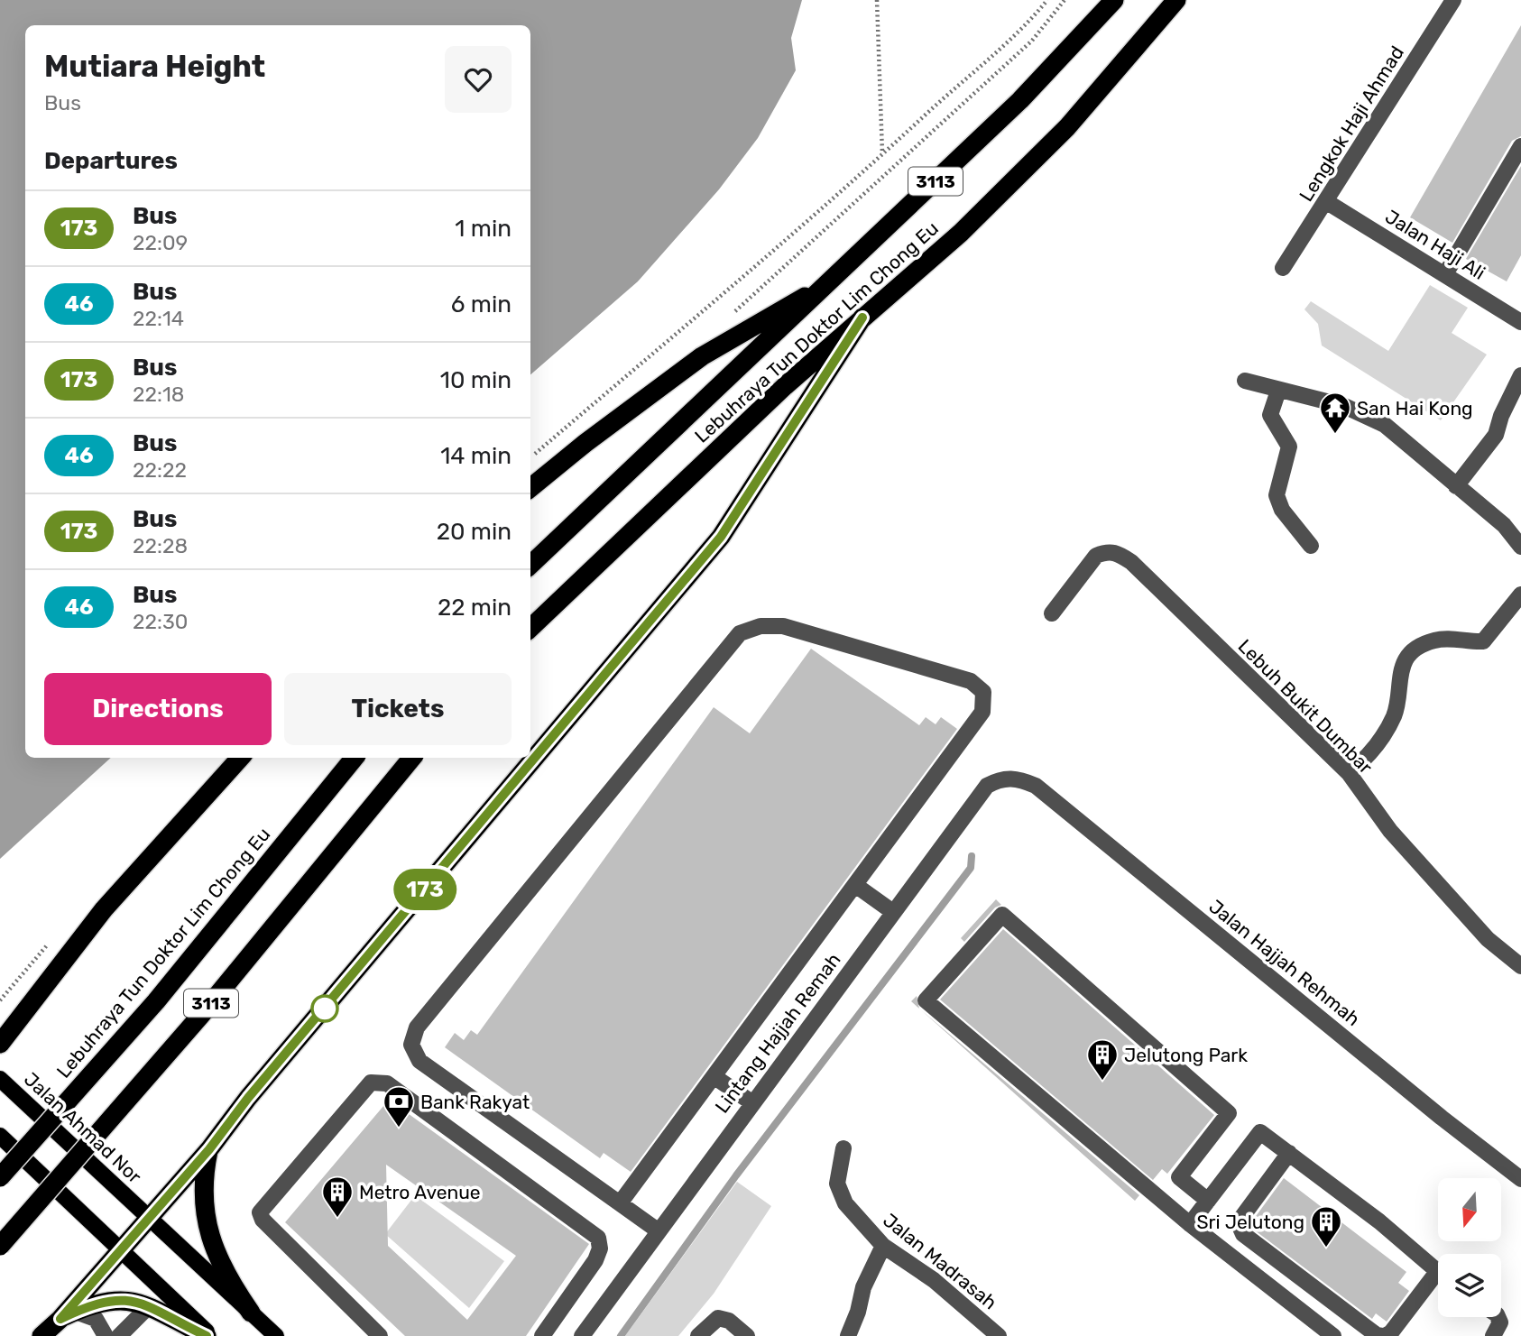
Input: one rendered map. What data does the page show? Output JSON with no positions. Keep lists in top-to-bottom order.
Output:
{
  "streets": {
    "highway": ["3113", "Lebuhraya Tun Doktor Lim Chong Eu"],
    "main road": ["Jalan Ahmad Nor"],
    "street": [
      "Lengkok Haji Ahmad",
      "Jalan Haji Ali",
      "Lebuh Bukit Dumbar",
      "Jalan Hajjah Rehmah",
      "Lintang Hajjah Remah",
      "Jalan Madrasah"
    ]
  },
  "crossings": [
    ["Lengkok Haji Ahmad", "Jalan Haji Ali"],
    ["Jalan Hajjah Rehmah", "Lintang Hajjah Remah"]
  ],
  "places": {
    "temple": ["San Hai Kong"],
    "building": ["Jelutong Park", "Metro Avenue", "Sri Jelutong"],
    "bank": ["Bank Rakyat"]
  },
  "lines": ["bus line 173"],
  "north": "bottom",
  "page": {
    "on_map": "173",
    "heading": [
      ["Mutiara Height", "Bus"],
      "Departures"
    ],
    "list": [
      {
        "mark": "173",
        "name": "Bus",
        "note": "22:09",
        "value": "1 min"
      },
      {
        "mark": "46",
        "name": "Bus",
        "note": "22:14",
        "value": "6 min"
      },
      {
        "mark": "173",
        "name": "Bus",
        "note": "22:18",
        "value": "10 min"
      },
      {
        "mark": "46",
        "name": "Bus",
        "note": "22:22",
        "value": "14 min"
      },
      {
        "mark": "173",
        "name": "Bus",
        "note": "22:28",
        "value": "20 min"
      },
      {
        "mark": "46",
        "name": "Bus",
        "note": "22:30",
        "value": "22 min"
      }
    ],
    "buttons": ["Directions", "Tickets"]
  }
}
